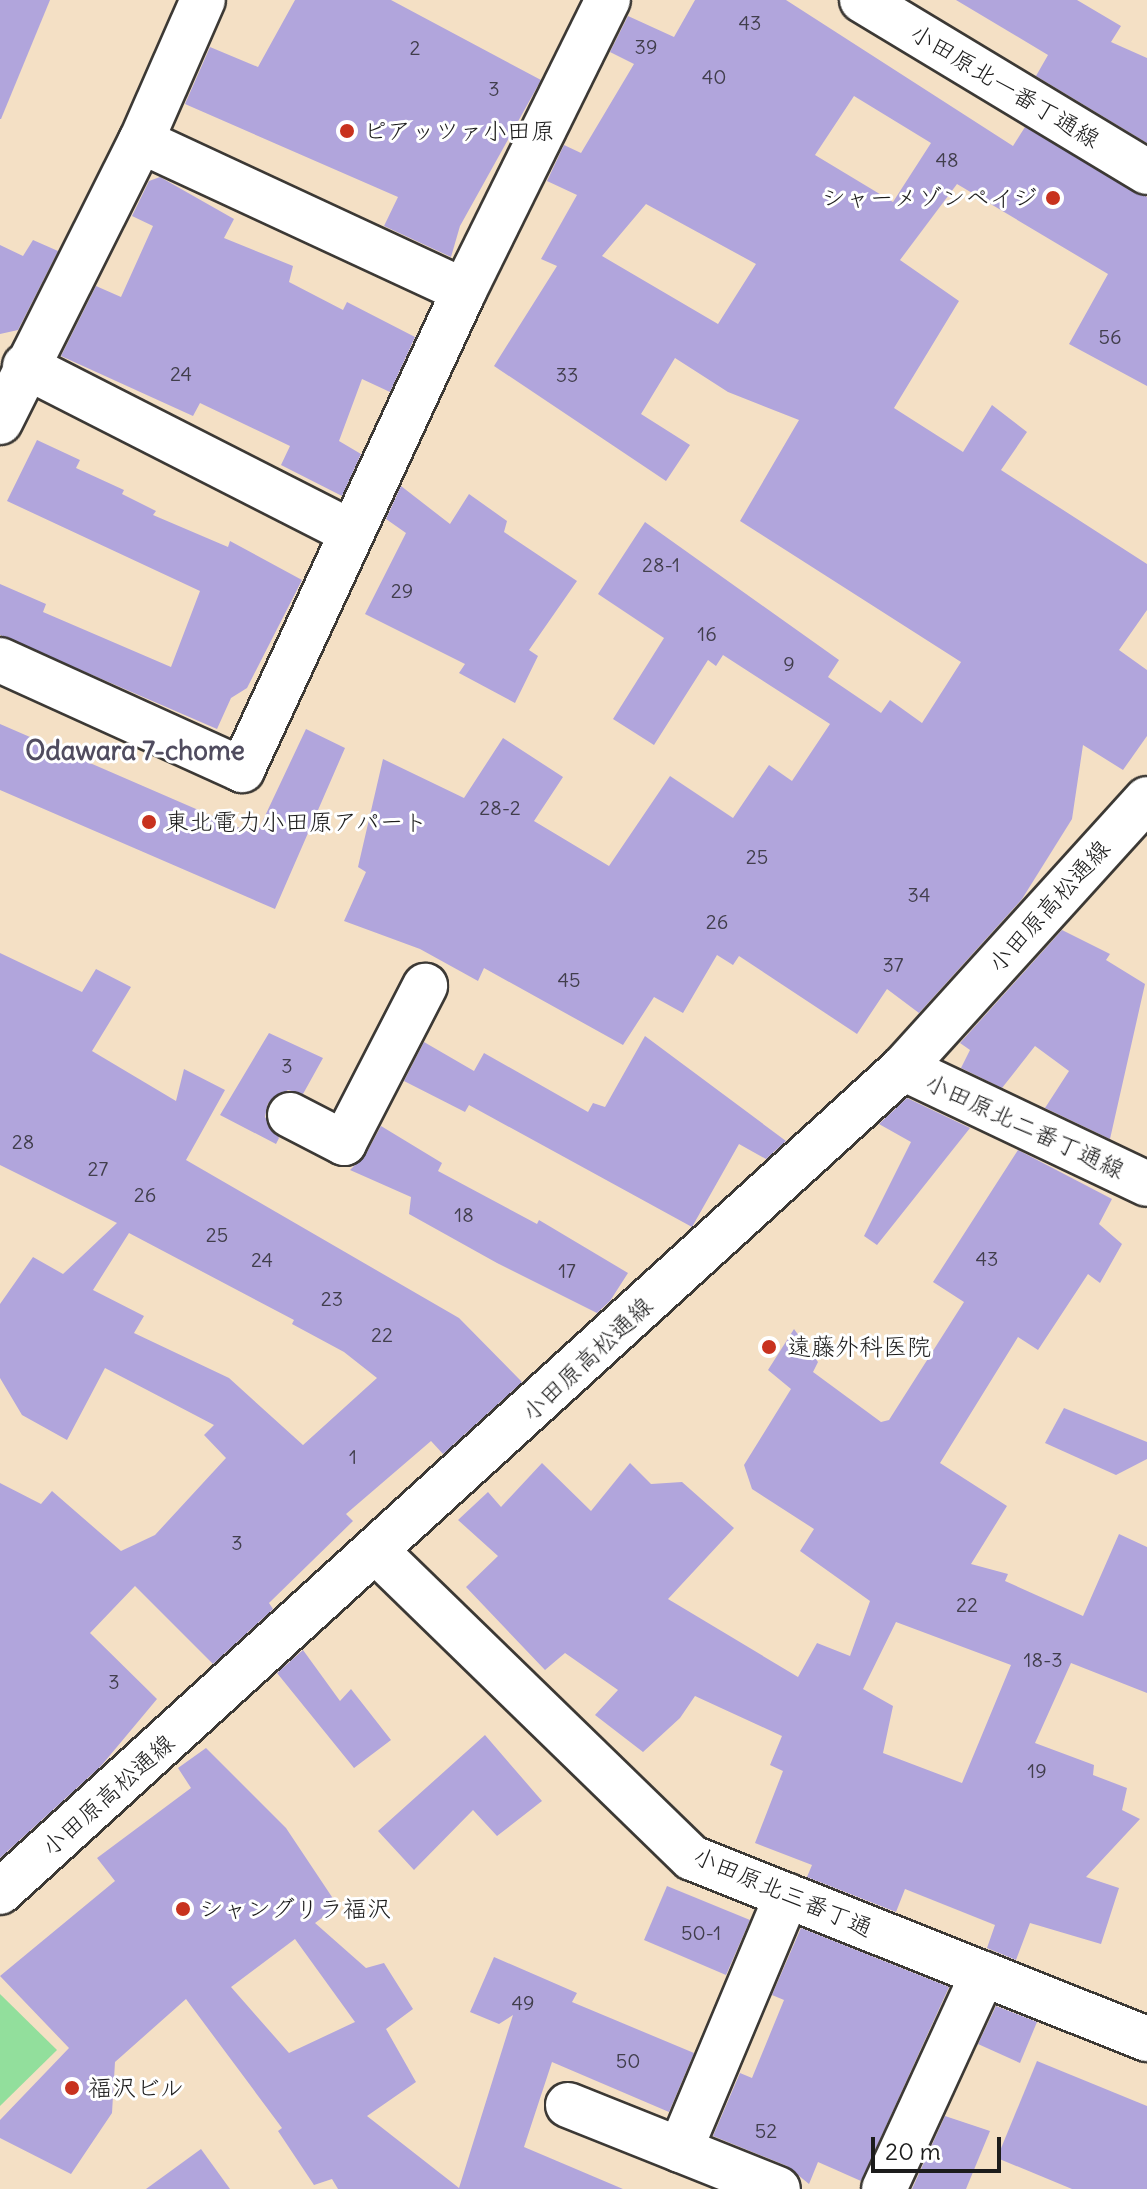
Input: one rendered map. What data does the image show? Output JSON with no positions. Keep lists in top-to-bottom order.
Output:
{
  "streets": {
    "street": [
      "小田原北一番丁通線",
      "小田原高松通線",
      "小田原北二番丁通線",
      "小田原北三番丁通"
    ]
  },
  "crossings": [
    ["小田原高松通線", "小田原北二番丁通線"],
    ["小田原高松通線", "小田原北三番丁通"]
  ],
  "districts": ["Odawara 7-chome"],
  "places": [
    "ピアッツァ小田原",
    "シャーメゾンペイジ",
    "東北電力小田原アパート",
    "遠藤外科医院",
    "シャングリラ福沢",
    "福沢ビル"
  ],
  "house_numbers": [
    "43",
    "39",
    "2",
    "40",
    "3",
    "48",
    "56",
    "24",
    "33",
    "28-1",
    "29",
    "16",
    "9",
    "28-2",
    "25",
    "34",
    "26",
    "37",
    "45",
    "3",
    "28",
    "27",
    "26",
    "18",
    "25",
    "43",
    "24",
    "17",
    "23",
    "22",
    "1",
    "3",
    "22",
    "18-3",
    "3",
    "19",
    "50-1",
    "49",
    "50",
    "52"
  ],
  "scale_bar": "20 m"
}
